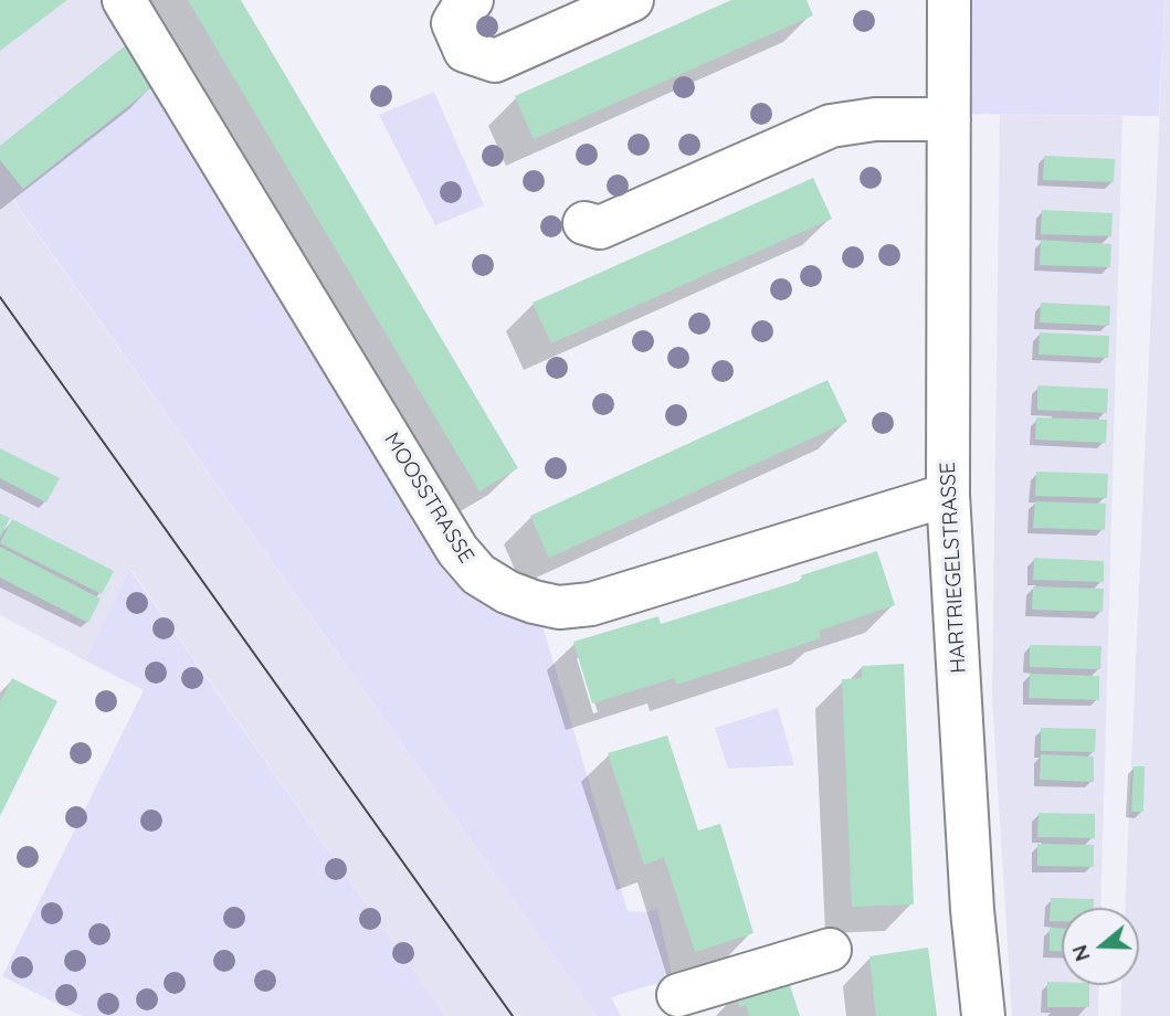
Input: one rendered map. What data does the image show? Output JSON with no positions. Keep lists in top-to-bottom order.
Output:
{
  "streets": {
    "street": ["MOOSSTRASSE", "HARTRIEGELSTRASSE"]
  },
  "crossings": [
    ["MOOSSTRASSE", "HARTRIEGELSTRASSE"]
  ],
  "north": "left"
}
